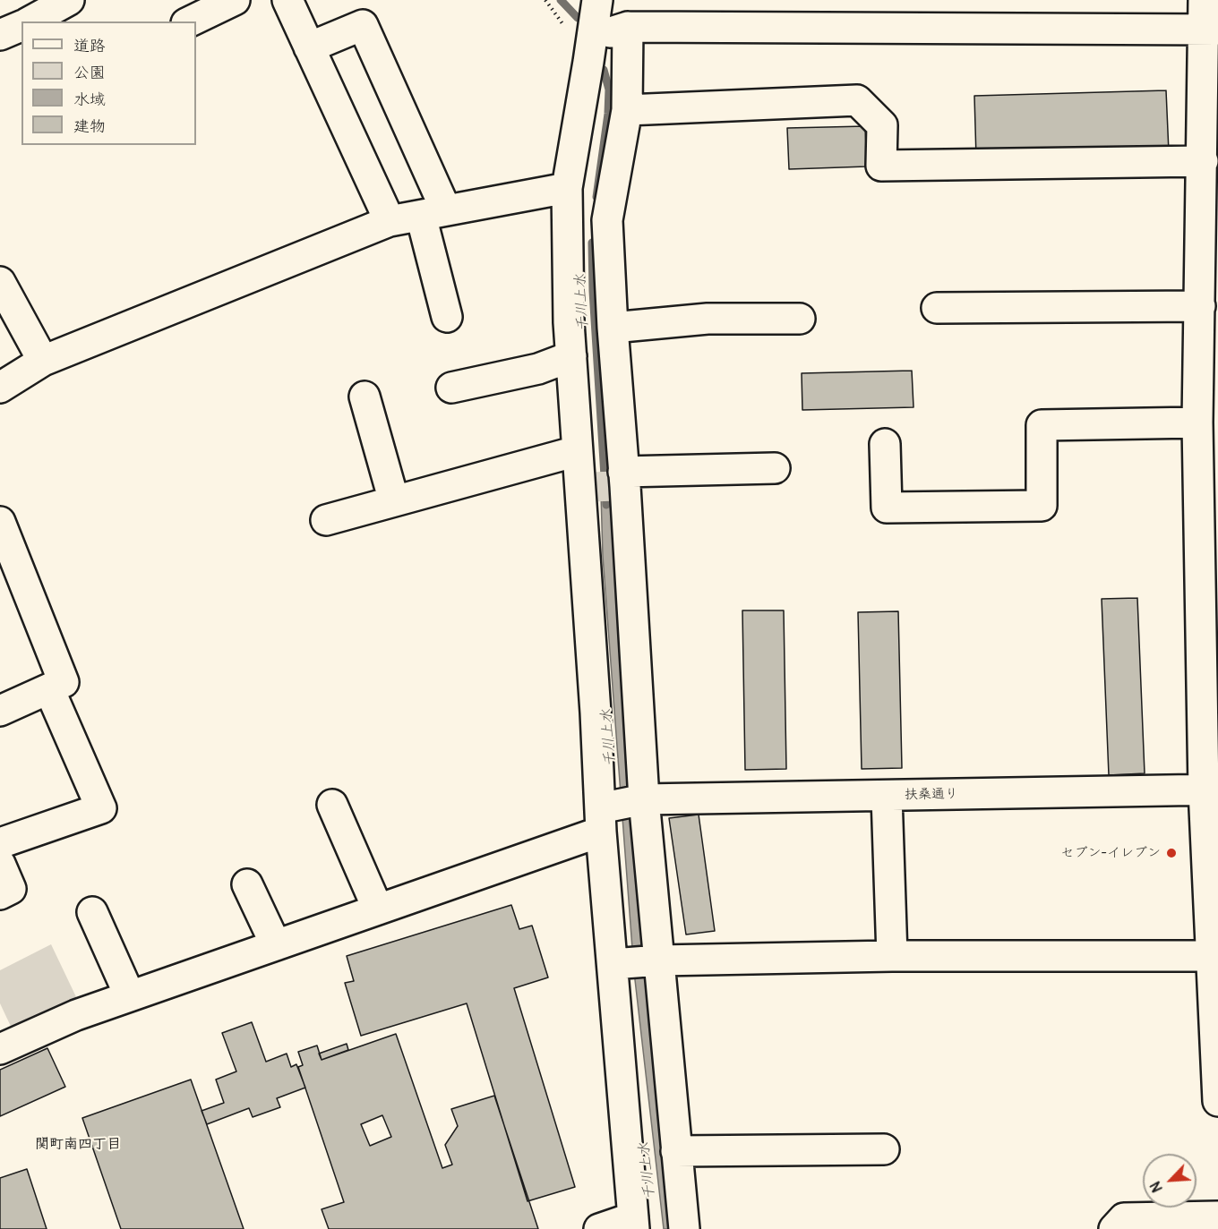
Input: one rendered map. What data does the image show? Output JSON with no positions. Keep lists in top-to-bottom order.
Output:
{
  "streets": {
    "street": ["扶桑通り"]
  },
  "districts": ["関町南四丁目"],
  "water": ["千川上水"],
  "places": ["セブン-イレブン"],
  "legend": [
    "道路",
    "公園",
    "水域",
    "建物"
  ],
  "north": "bottom left"
}
